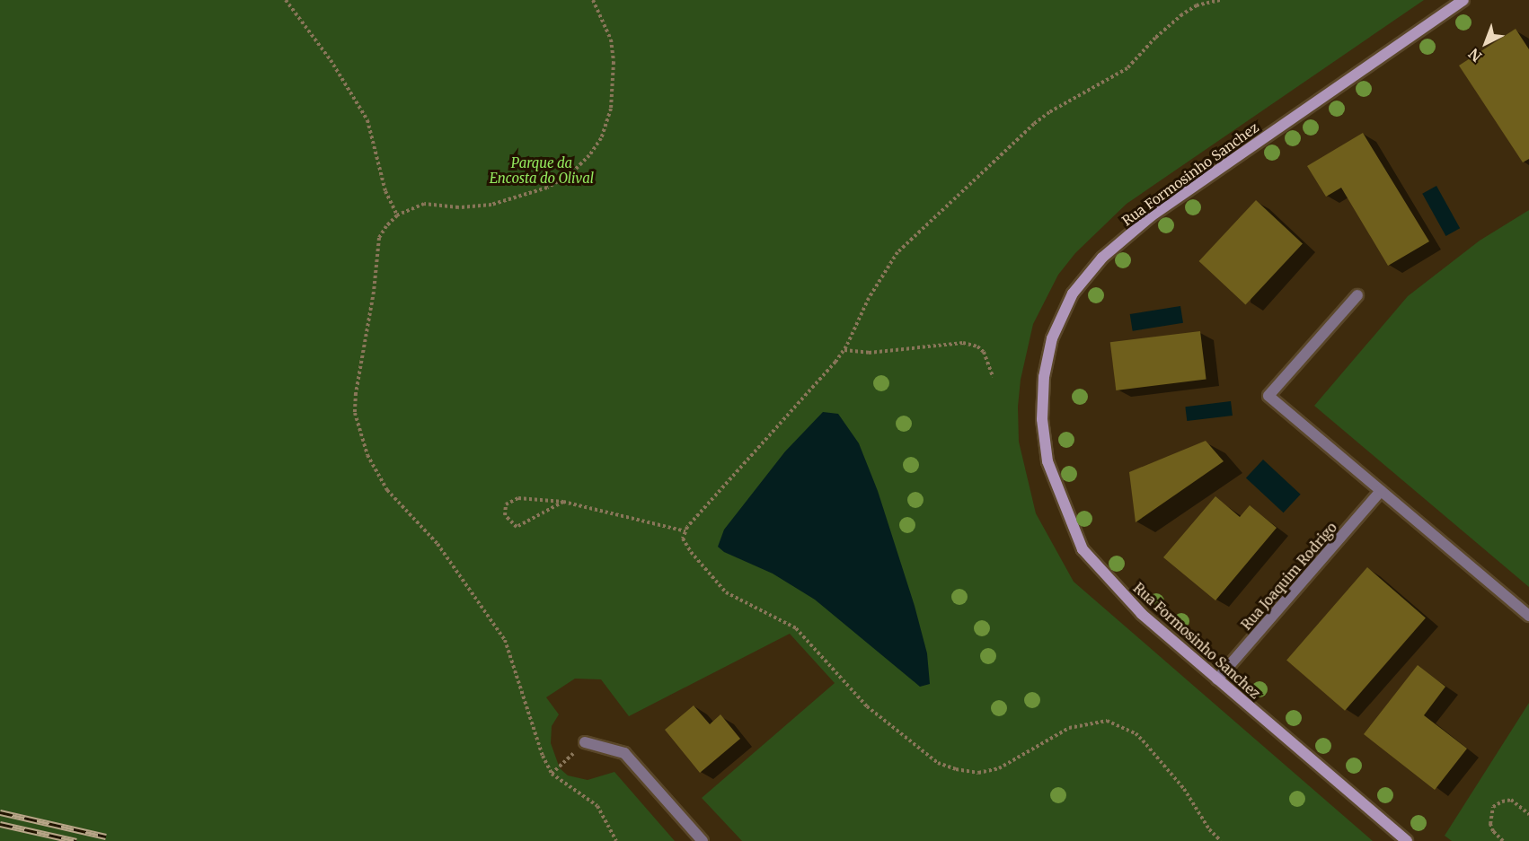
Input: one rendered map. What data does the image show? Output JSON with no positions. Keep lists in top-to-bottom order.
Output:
{
  "streets": {
    "street": ["Rua Formosinho Sanchez", "Rua Joaquim Rodrigo"]
  },
  "crossings": [
    ["Rua Formosinho Sanchez", "Rua Joaquim Rodrigo"]
  ],
  "parks": ["Parque da Encosta do Olival"],
  "north": "bottom left"
}
